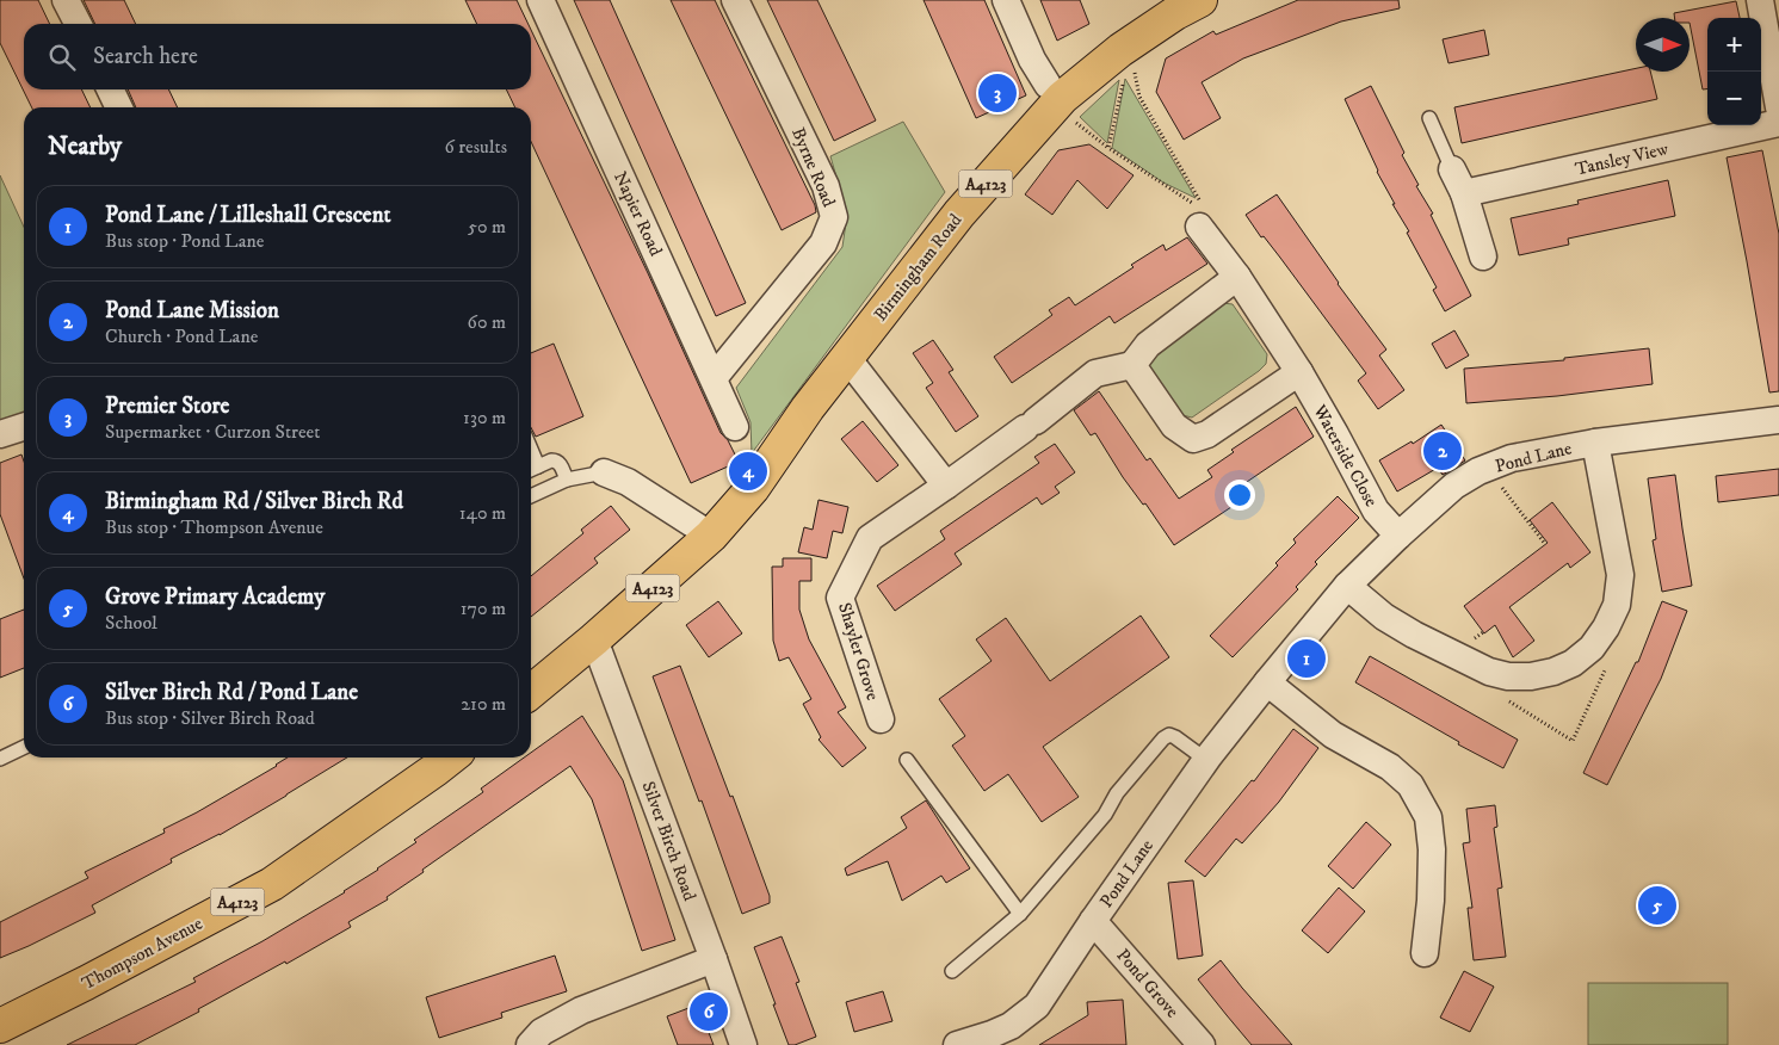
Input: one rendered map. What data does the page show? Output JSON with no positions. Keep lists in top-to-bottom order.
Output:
{
  "streets": {
    "highway": ["A4123", "Birmingham Road", "Thompson Avenue"],
    "street": [
      "Tansley View",
      "Byrne Road",
      "Napier Road",
      "Waterside Close",
      "Pond Lane",
      "Shayler Grove",
      "Silver Birch Road",
      "Pond Grove"
    ]
  },
  "crossings": [
    ["Byrne Road", "Napier Road"],
    ["A4123", "Birmingham Road"],
    ["A4123", "Silver Birch Road"],
    ["Waterside Close", "Pond Lane"],
    ["Pond Lane", "Pond Grove"]
  ],
  "north": "right",
  "page": {
    "map_buttons": ["+", "−"],
    "search": "Search here",
    "pins": [
      "3",
      "2",
      "4",
      "1",
      "5",
      "6"
    ],
    "heading": ["Nearby", "6 results"],
    "list": [
      {
        "mark": "1",
        "name": "Pond Lane / Lilleshall Crescent",
        "note": "Bus stop · Pond Lane",
        "value": "50 m"
      },
      {
        "mark": "2",
        "name": "Pond Lane Mission",
        "note": "Church · Pond Lane",
        "value": "60 m"
      },
      {
        "mark": "3",
        "name": "Premier Store",
        "note": "Supermarket · Curzon Street",
        "value": "130 m"
      },
      {
        "mark": "4",
        "name": "Birmingham Rd / Silver Birch Rd",
        "note": "Bus stop · Thompson Avenue",
        "value": "140 m"
      },
      {
        "mark": "5",
        "name": "Grove Primary Academy",
        "note": "School",
        "value": "170 m"
      },
      {
        "mark": "6",
        "name": "Silver Birch Rd / Pond Lane",
        "note": "Bus stop · Silver Birch Road",
        "value": "210 m"
      }
    ]
  }
}
